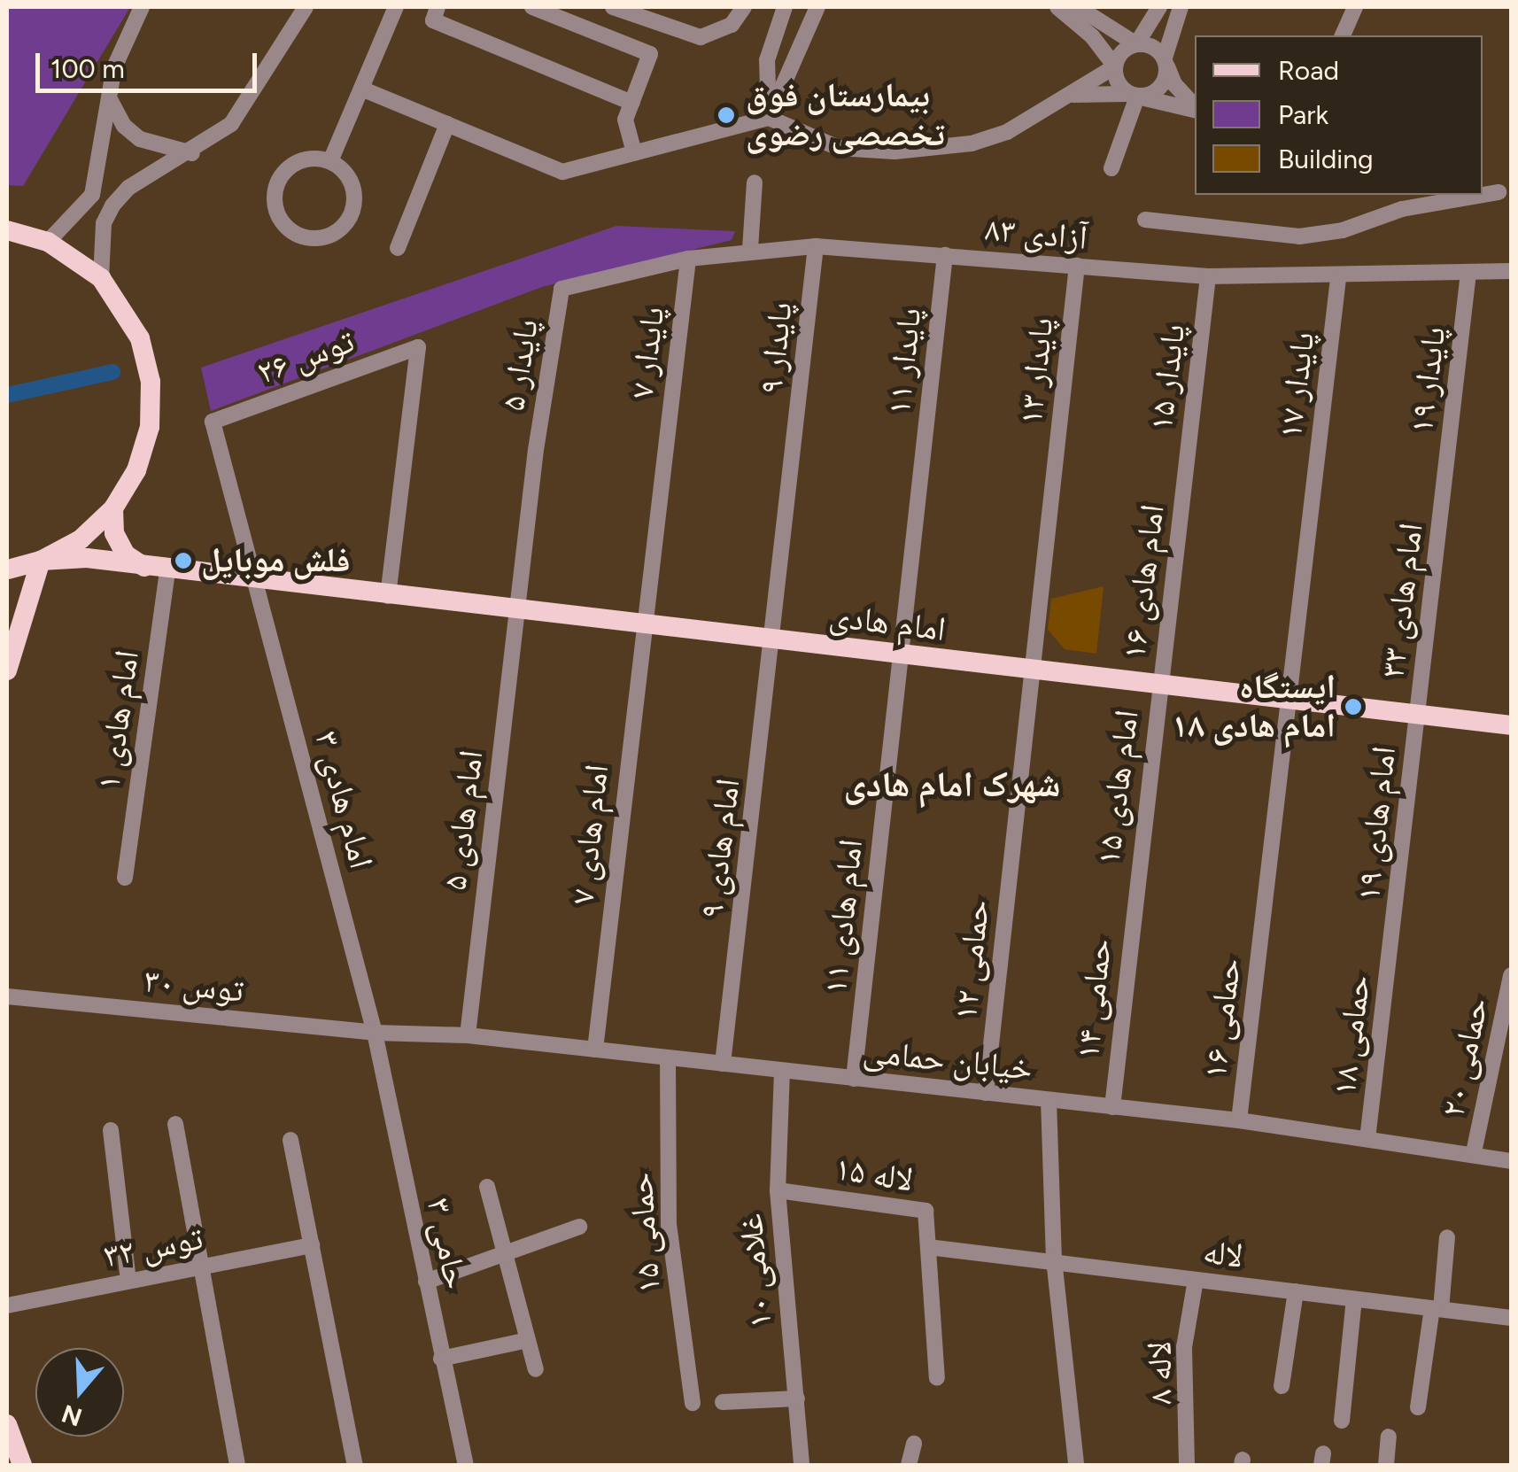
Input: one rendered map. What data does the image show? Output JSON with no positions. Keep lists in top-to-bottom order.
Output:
{
  "streets": {
    "main road": ["امام هادی"],
    "street": [
      "آزادی ۸۳",
      "پایدار ۹",
      "پایدار ۷",
      "توس ۲۶",
      "پایدار ۱۱",
      "پایدار ۵",
      "پایدار ۱۳",
      "پایدار ۱۵",
      "پایدار ۱۹",
      "پایدار ۱۷",
      "امام هادی ۱۶",
      "امام هادی ۳۳",
      "امام هادی ۱",
      "امام هادی ۱۵",
      "امام هادی ۳",
      "امام هادی ۵",
      "امام هادی ۱۹",
      "امام هادی ۷",
      "امام هادی ۹",
      "امام هادی ۱۱",
      "حمامی ۱۲",
      "توس ۳۰",
      "حمامی ۱۴",
      "حمامی ۱۶",
      "حمامی ۱۸",
      "حمامی ۲۰",
      "خیابان حمامی",
      "لاله ۱۵",
      "حمامی ۱۵",
      "حامی ۳",
      "توس ۳۲",
      "لاله",
      "غلامی ۱۰",
      "لاله ۸"
    ]
  },
  "crossings": [
    ["آزادی ۸۳", "پایدار ۹"],
    ["آزادی ۸۳", "پایدار ۷"],
    ["آزادی ۸۳", "پایدار ۱۱"],
    ["آزادی ۸۳", "پایدار ۵"],
    ["آزادی ۸۳", "پایدار ۱۳"],
    ["آزادی ۸۳", "پایدار ۱۵"],
    ["آزادی ۸۳", "پایدار ۱۹"],
    ["آزادی ۸۳", "پایدار ۱۷"],
    ["پایدار ۹", "امام هادی"],
    ["پایدار ۹", "امام هادی ۹"],
    ["پایدار ۷", "امام هادی"],
    ["پایدار ۷", "امام هادی ۷"],
    ["توس ۲۶", "امام هادی"],
    ["توس ۲۶", "امام هادی ۳"],
    ["پایدار ۱۱", "امام هادی"],
    ["پایدار ۱۱", "امام هادی ۱۱"],
    ["پایدار ۵", "امام هادی"],
    ["پایدار ۵", "امام هادی ۵"],
    ["پایدار ۱۳", "امام هادی"],
    ["پایدار ۱۳", "حمامی ۱۲"],
    ["پایدار ۱۵", "امام هادی ۱۶"],
    ["پایدار ۱۹", "امام هادی ۳۳"],
    ["پایدار ۱۷", "امام هادی"],
    ["پایدار ۱۷", "حمامی ۱۶"],
    ["امام هادی ۱۶", "امام هادی"],
    ["امام هادی ۱۶", "امام هادی ۱۵"],
    ["امام هادی ۳۳", "امام هادی"],
    ["امام هادی ۳۳", "امام هادی ۱۹"],
    ["امام هادی", "امام هادی ۱"],
    ["امام هادی", "امام هادی ۱۵"],
    ["امام هادی", "امام هادی ۳"],
    ["امام هادی", "امام هادی ۵"],
    ["امام هادی", "امام هادی ۱۹"],
    ["امام هادی", "امام هادی ۷"],
    ["امام هادی", "امام هادی ۹"],
    ["امام هادی", "امام هادی ۱۱"],
    ["امام هادی", "حمامی ۱۲"],
    ["امام هادی", "حمامی ۱۶"],
    ["امام هادی ۱۵", "حمامی ۱۴"],
    ["امام هادی ۳", "توس ۳۰"],
    ["امام هادی ۳", "خیابان حمامی"],
    ["امام هادی ۳", "حامی ۳"],
    ["امام هادی ۵", "خیابان حمامی"],
    ["امام هادی ۱۹", "حمامی ۱۸"],
    ["امام هادی ۷", "خیابان حمامی"],
    ["امام هادی ۹", "خیابان حمامی"],
    ["امام هادی ۱۱", "خیابان حمامی"],
    ["حمامی ۱۲", "خیابان حمامی"],
    ["توس ۳۰", "خیابان حمامی"],
    ["توس ۳۰", "حامی ۳"],
    ["حمامی ۱۴", "خیابان حمامی"],
    ["حمامی ۱۶", "خیابان حمامی"],
    ["حمامی ۱۸", "خیابان حمامی"],
    ["حمامی ۲۰", "خیابان حمامی"],
    ["خیابان حمامی", "حمامی ۱۵"],
    ["خیابان حمامی", "حامی ۳"],
    ["خیابان حمامی", "غلامی ۱۰"],
    ["لاله ۱۵", "لاله"],
    ["لاله ۱۵", "غلامی ۱۰"],
    ["لاله", "لاله ۸"]
  ],
  "districts": ["شهرک امام هادی"],
  "places": ["بیمارستان فوق تخصصی رضوی", "فلش موبایل", "ایستگاه امام هادی ۱۸"],
  "legend": ["Road", "Park", "Building"],
  "scale_bar": "100 m",
  "north": "bottom"
}
